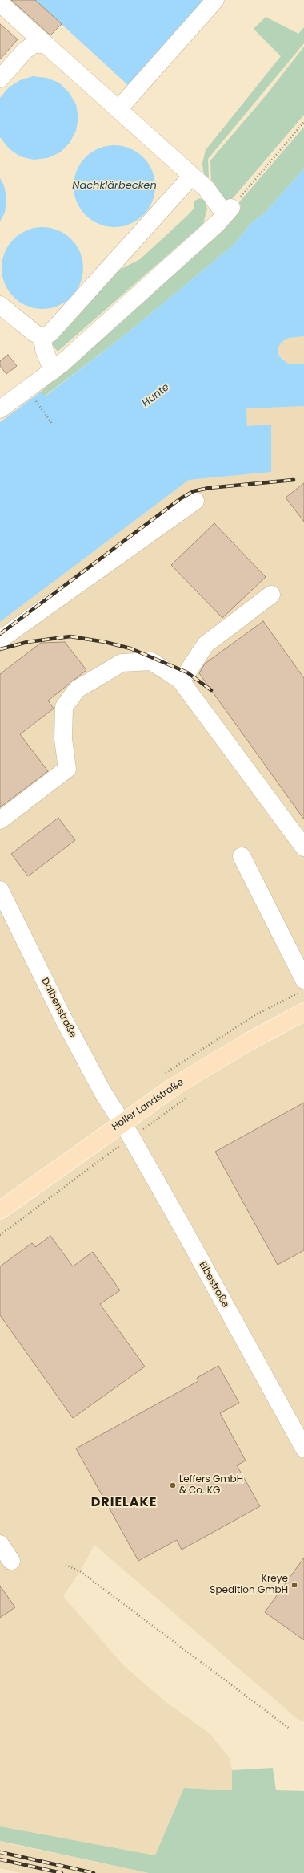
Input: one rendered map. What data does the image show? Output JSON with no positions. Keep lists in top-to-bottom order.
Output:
{
  "streets": {
    "main road": ["Holler Landstraße"],
    "street": ["Dalbenstraße", "Elbestraße"]
  },
  "crossings": [
    ["Dalbenstraße", "Holler Landstraße"],
    ["Dalbenstraße", "Elbestraße"],
    ["Holler Landstraße", "Elbestraße"]
  ],
  "districts": ["DRIELAKE"],
  "water": ["Nachklärbecken", "Hunte"],
  "places": ["Leffers GmbH & Co. KG", "Kreye Spedition GmbH"]
}
